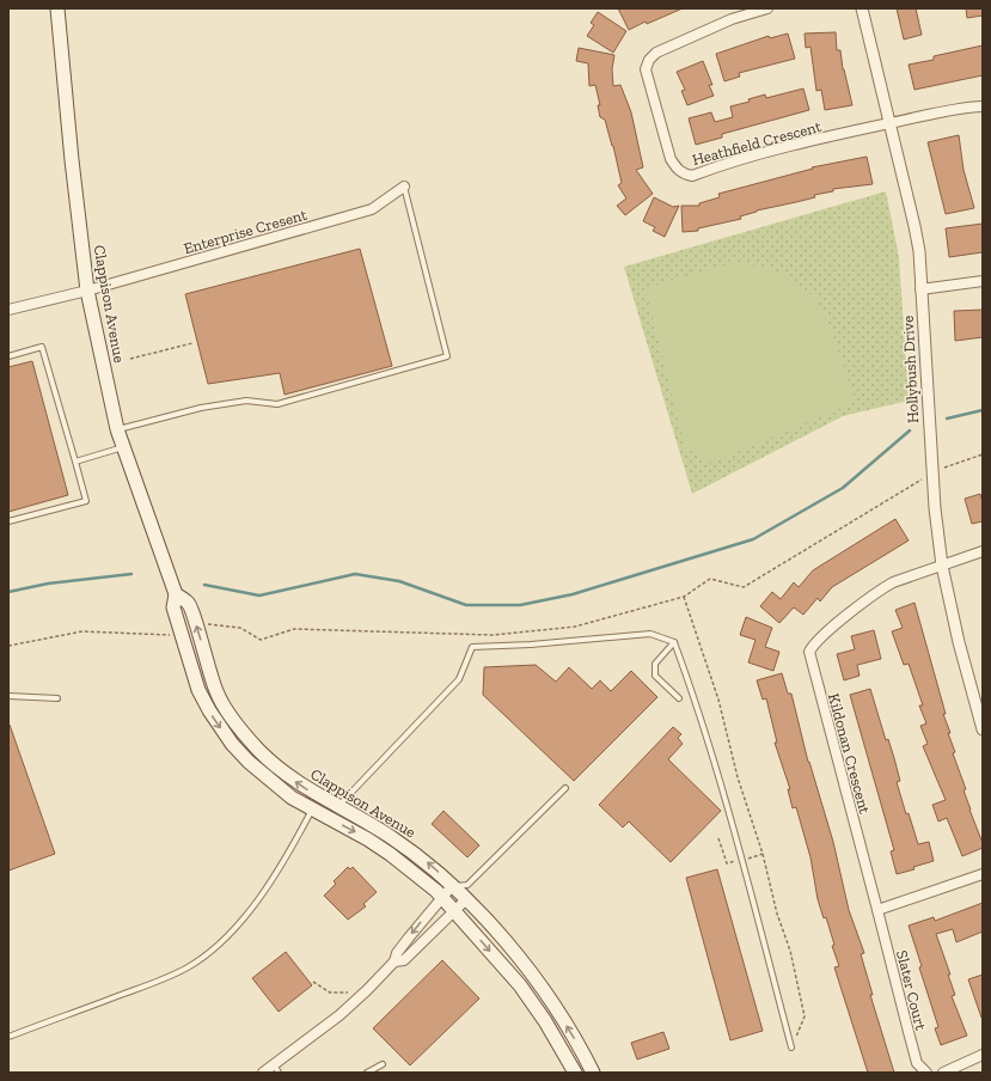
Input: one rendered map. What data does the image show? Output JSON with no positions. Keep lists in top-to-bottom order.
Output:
{
  "streets": {
    "main road": ["Clappison Avenue"],
    "street": [
      "Heathfield Crescent",
      "Enterprise Cresent",
      "Hollybush Drive",
      "Kildonan Crescent",
      "Slater Court"
    ]
  },
  "crossings": [
    ["Heathfield Crescent", "Hollybush Drive"],
    ["Enterprise Cresent", "Clappison Avenue"],
    ["Hollybush Drive", "Kildonan Crescent"],
    ["Kildonan Crescent", "Slater Court"]
  ]
}
